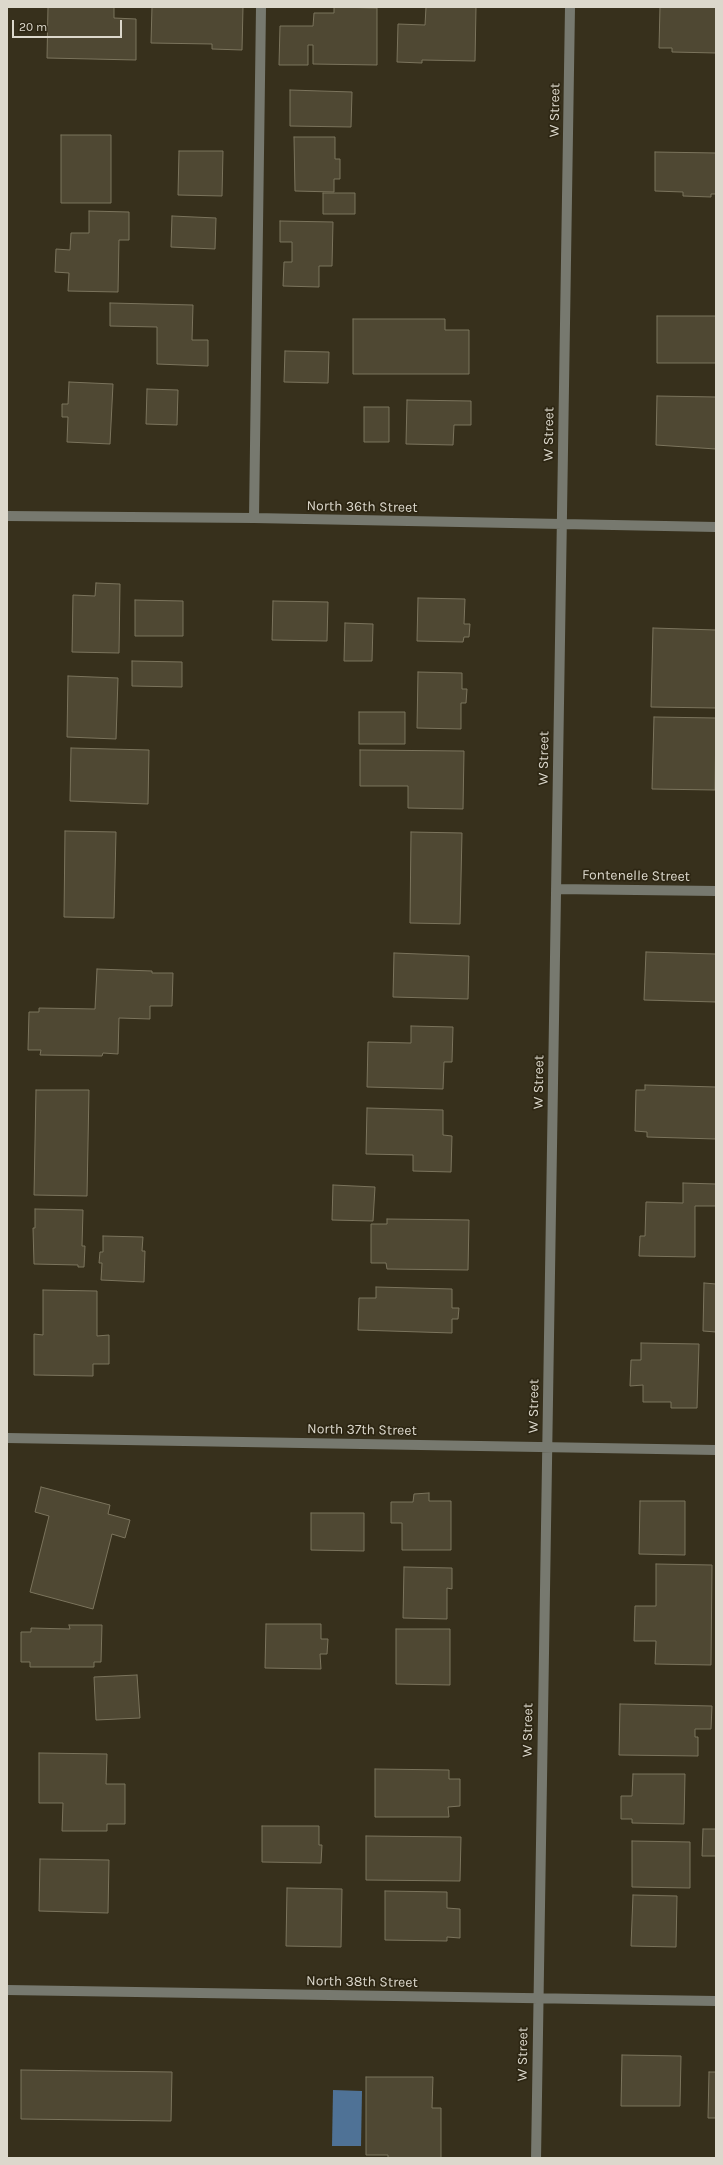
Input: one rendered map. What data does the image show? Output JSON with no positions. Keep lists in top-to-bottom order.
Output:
{
  "streets": {
    "street": [
      "W Street",
      "North 36th Street",
      "Fontenelle Street",
      "North 37th Street",
      "North 38th Street"
    ]
  },
  "crossings": [
    ["W Street", "North 36th Street"],
    ["W Street", "Fontenelle Street"],
    ["W Street", "North 37th Street"],
    ["W Street", "North 38th Street"]
  ],
  "scale_bar": "20 m"
}
